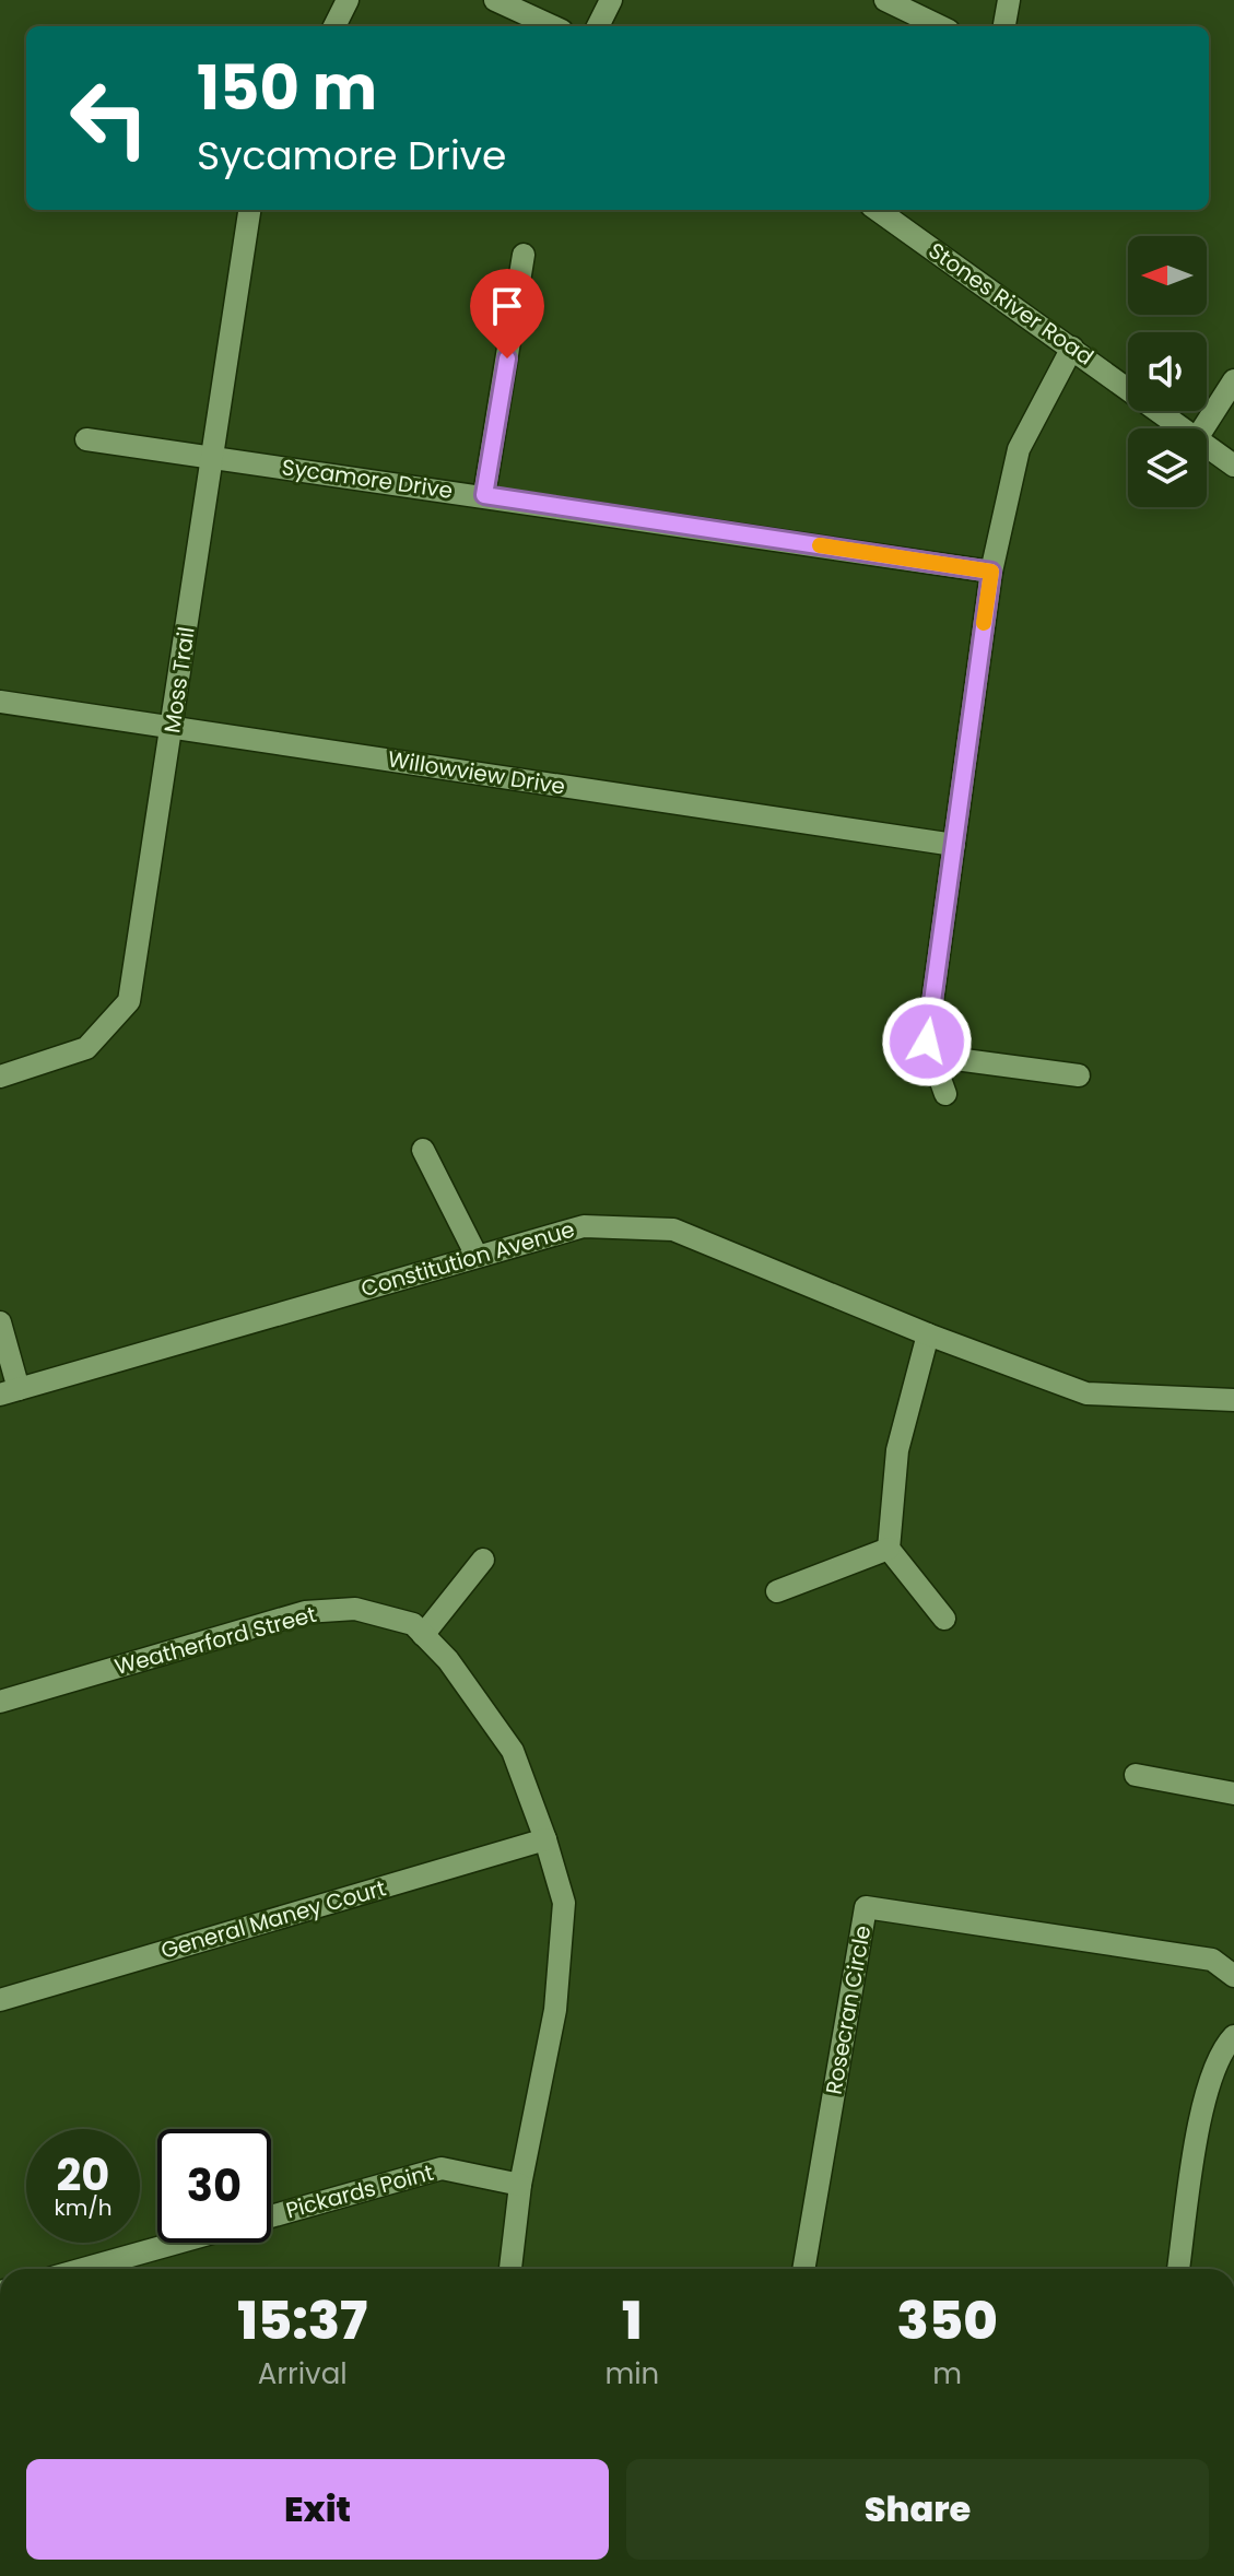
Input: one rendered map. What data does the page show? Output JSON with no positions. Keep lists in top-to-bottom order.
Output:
{
  "streets": {
    "street": [
      "Stones River Road",
      "Sycamore Drive",
      "Moss Trail",
      "Willowview Drive",
      "Constitution Avenue",
      "Weatherford Street",
      "General Maney Court",
      "Rosecran Circle",
      "Pickards Point"
    ]
  },
  "crossings": [
    ["Sycamore Drive", "Moss Trail"],
    ["Moss Trail", "Willowview Drive"],
    ["Weatherford Street", "General Maney Court"],
    ["Weatherford Street", "Pickards Point"]
  ],
  "north": "left",
  "page": {
    "turn": ["150 m", "Sycamore Drive"],
    "speed": "20 km/h",
    "limit": "30",
    "eta": [
      "15:37",
      "Arrival",
      "1",
      "min",
      "350",
      "m"
    ],
    "buttons": ["Exit", "Share"]
  }
}
